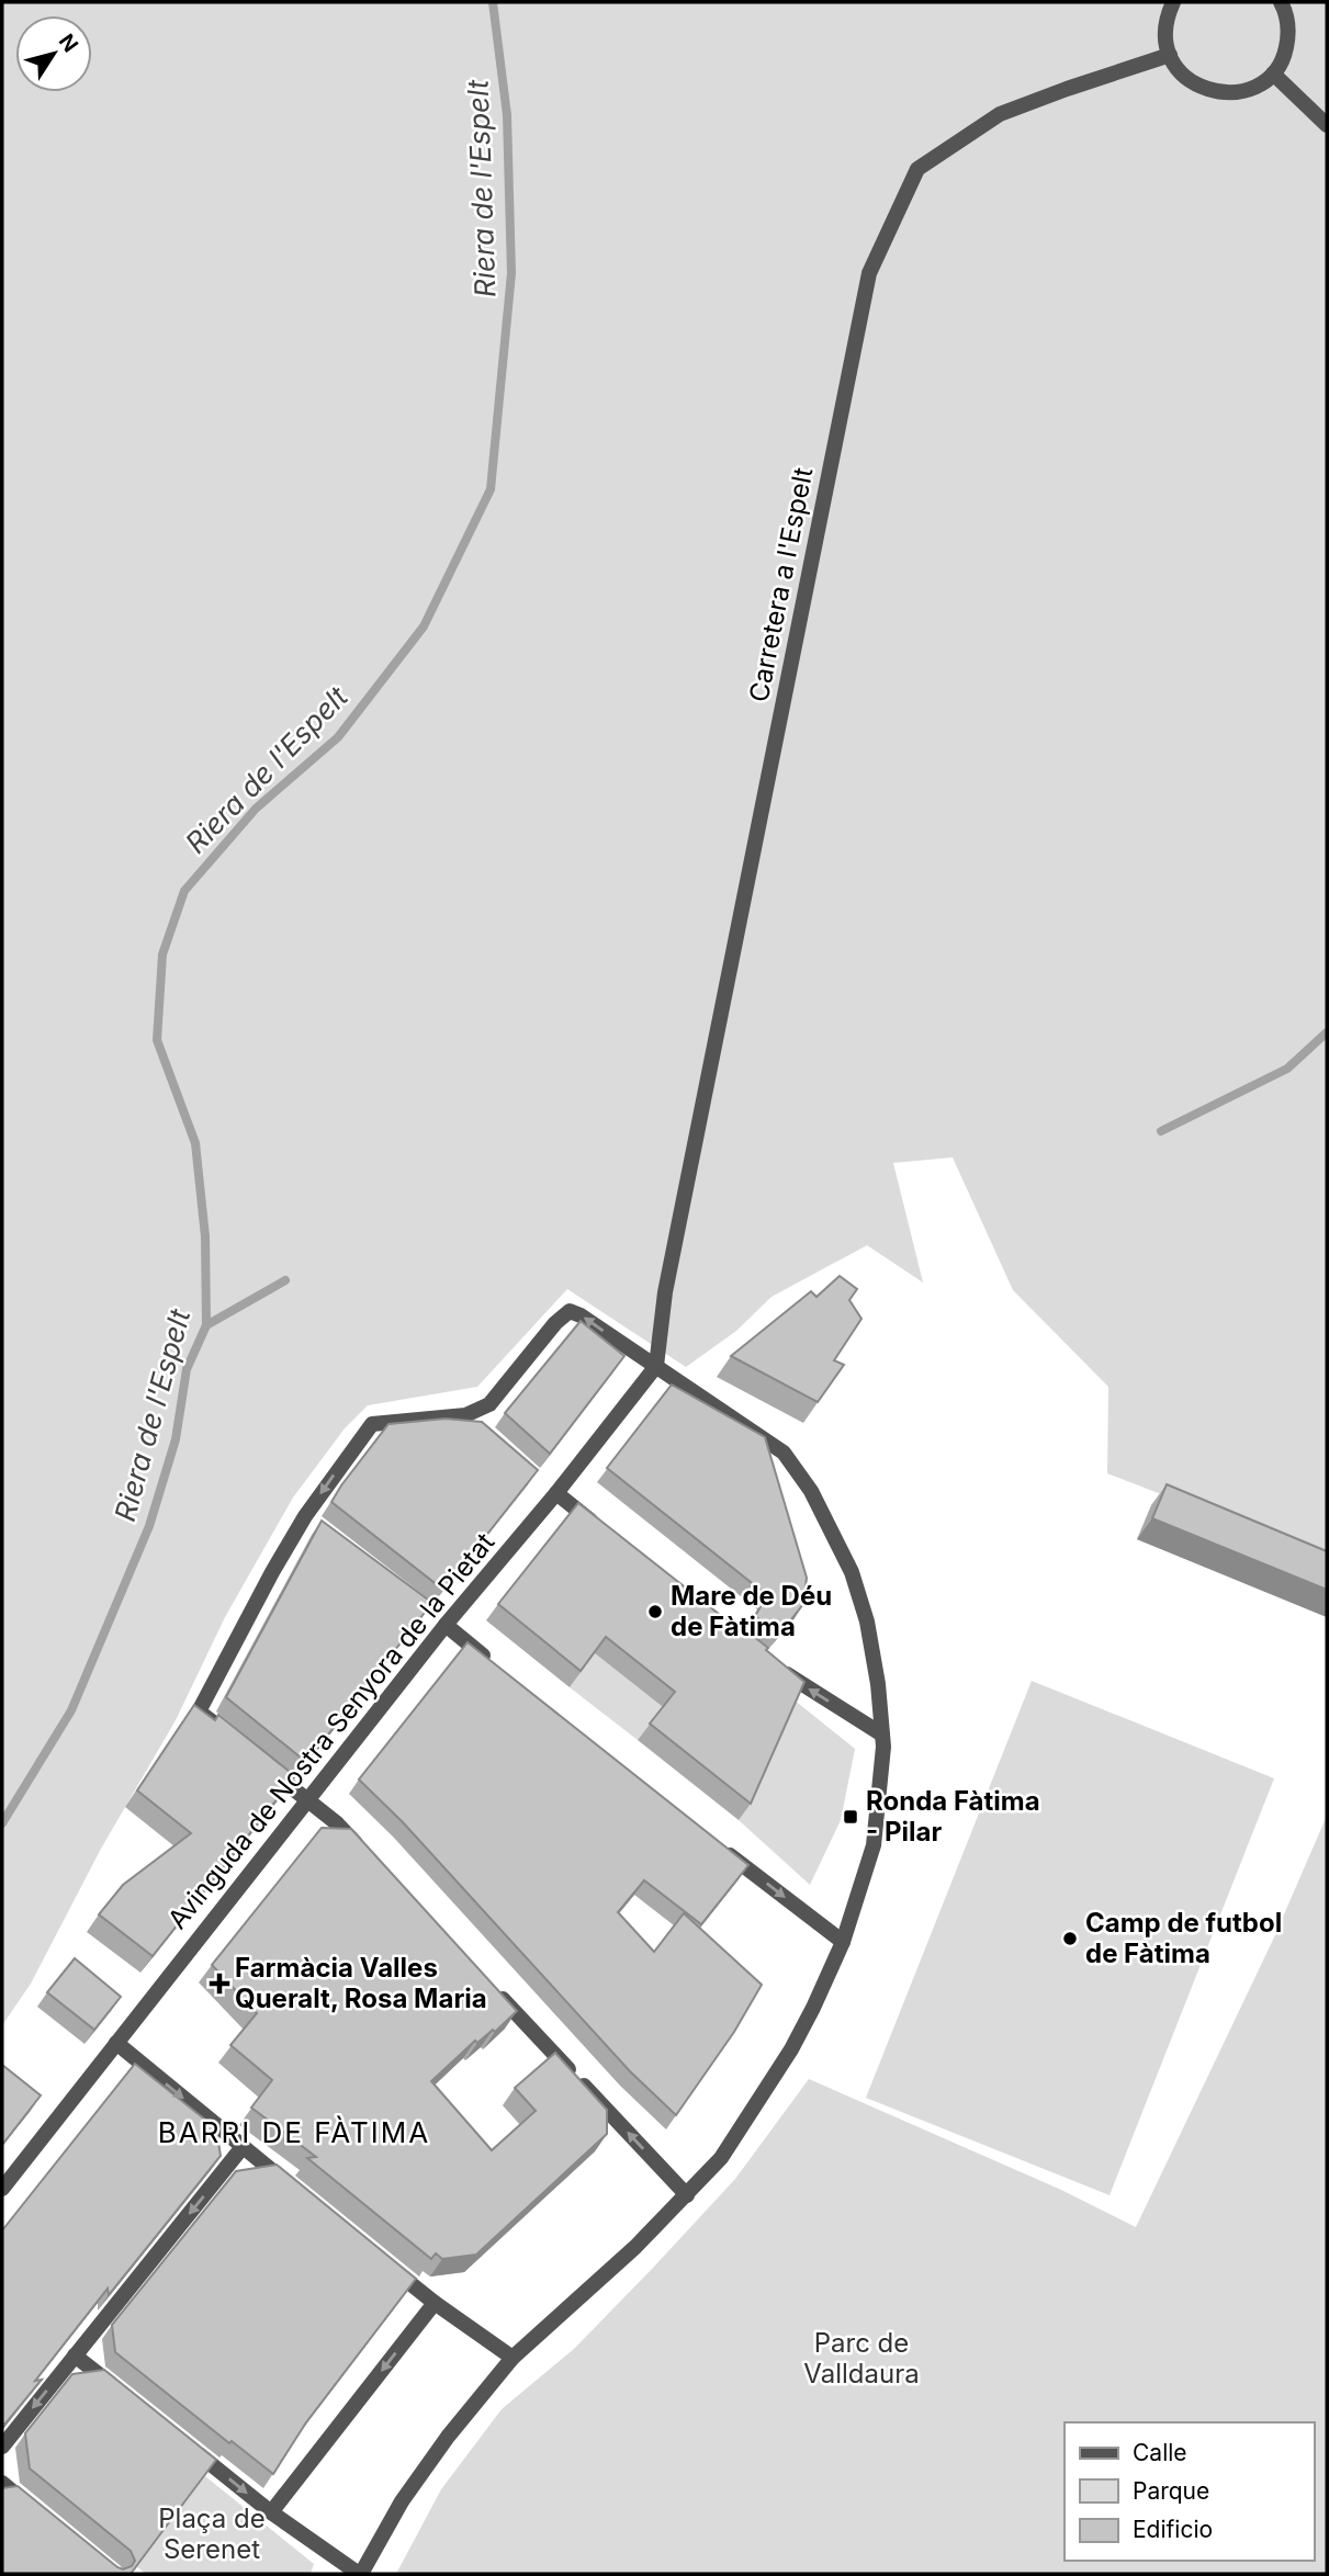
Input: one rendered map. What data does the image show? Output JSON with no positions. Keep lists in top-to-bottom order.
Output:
{
  "streets": {
    "street": ["Carretera a l'Espelt", "Avinguda de Nostra Senyora de la Pietat"]
  },
  "crossings": [
    ["Carretera a l'Espelt", "Avinguda de Nostra Senyora de la Pietat"]
  ],
  "districts": ["BARRI DE FÀTIMA"],
  "water": ["Riera de l'Espelt"],
  "parks": ["Parc de Valldaura", "Plaça de Serenet"],
  "places": {
    "other": ["Mare de Déu de Fàtima", "Camp de futbol de Fàtima"],
    "transit": ["Ronda Fàtima - Pilar"],
    "health": ["Farmàcia Valles Queralt, Rosa Maria"]
  },
  "legend": ["Calle", "Parque", "Edificio"],
  "north": "top right"
}
